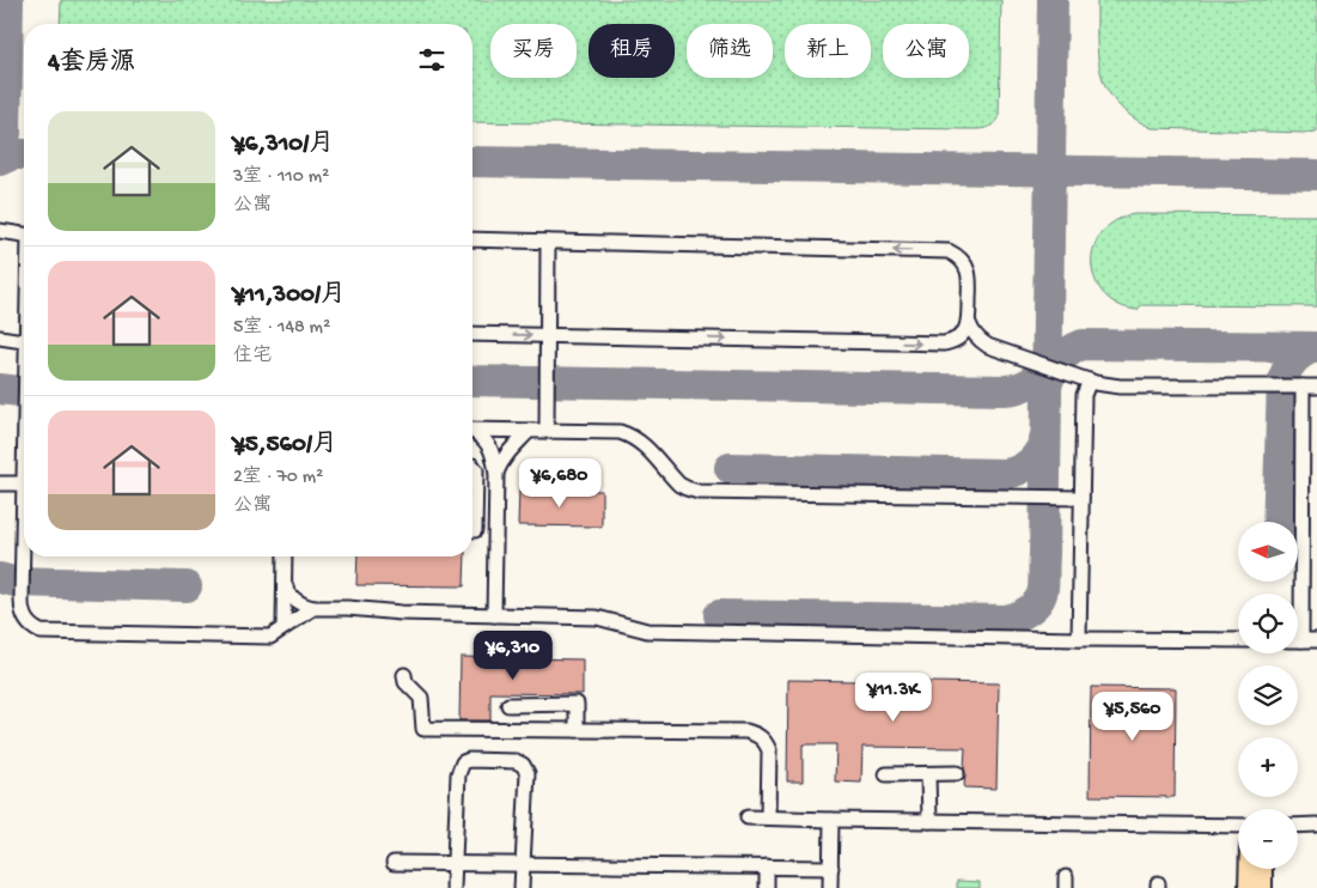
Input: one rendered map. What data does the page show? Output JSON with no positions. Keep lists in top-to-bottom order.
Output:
{
  "north": "left",
  "page": {
    "chip": [
      "买房",
      "租房",
      "筛选",
      "新上",
      "公寓"
    ],
    "heading": "4套房源",
    "list": [
      {
        "name": "¥6,310/月",
        "note": "3室 · 110 m² · 公寓"
      },
      {
        "name": "¥11,300/月",
        "note": "5室 · 148 m² · 住宅"
      },
      {
        "name": "¥5,560/月",
        "note": "2室 · 70 m² · 公寓"
      }
    ],
    "price": [
      "¥6,680",
      "¥6,310",
      "¥11.3K",
      "¥5,560"
    ],
    "map_buttons": ["+", "−"]
  }
}
